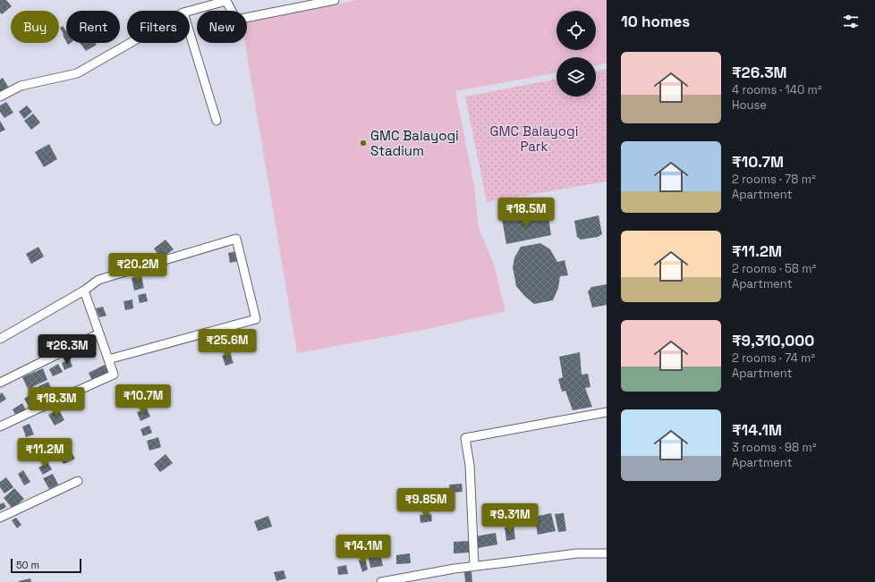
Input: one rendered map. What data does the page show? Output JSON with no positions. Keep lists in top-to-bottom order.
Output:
{
  "parks": ["GMC Balayogi Park"],
  "places": ["GMC Balayogi Stadium"],
  "scale_bar": "50 m",
  "page": {
    "heading": "10 homes",
    "chip": [
      "Buy",
      "Rent",
      "Filters",
      "New"
    ],
    "list": [
      {
        "name": "₹26.3M",
        "note": "4 rooms · 140 m² · House"
      },
      {
        "name": "₹10.7M",
        "note": "2 rooms · 78 m² · Apartment"
      },
      {
        "name": "₹11.2M",
        "note": "2 rooms · 58 m² · Apartment"
      },
      {
        "name": "₹9,310,000",
        "note": "2 rooms · 74 m² · Apartment"
      },
      {
        "name": "₹14.1M",
        "note": "3 rooms · 98 m² · Apartment"
      }
    ],
    "price": [
      "₹18.5M",
      "₹20.2M",
      "₹25.6M",
      "₹26.3M",
      "₹10.7M",
      "₹18.3M",
      "₹11.2M",
      "₹9.85M",
      "₹9.31M",
      "₹14.1M"
    ],
    "scale": "50 m"
  }
}
